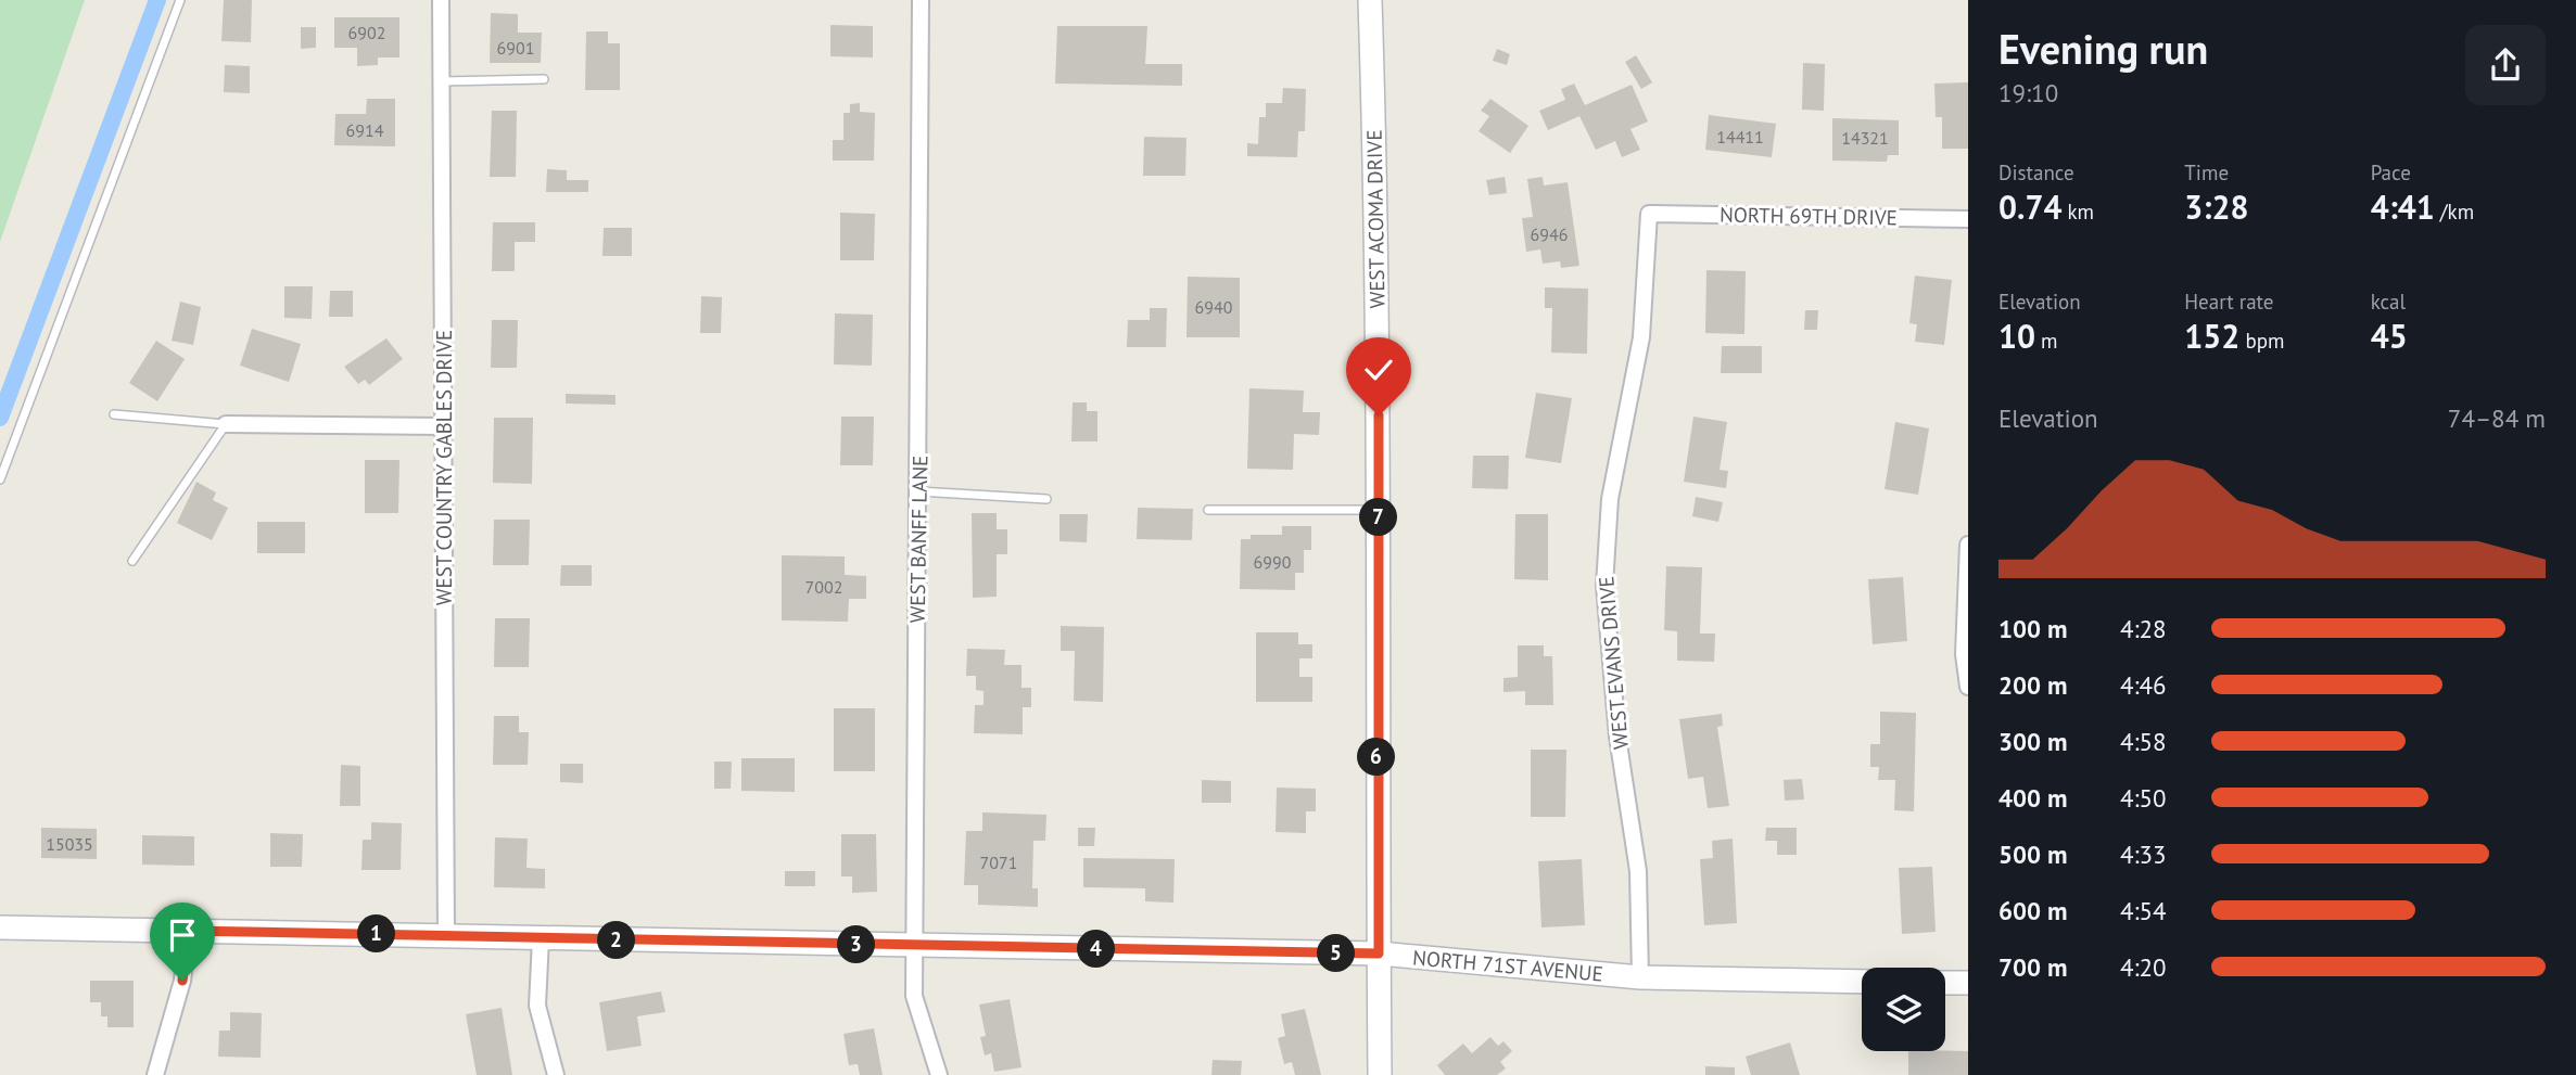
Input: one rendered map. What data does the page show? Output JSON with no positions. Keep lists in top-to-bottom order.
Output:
{
  "streets": {
    "street": [
      "NORTH 69TH DRIVE",
      "WEST ACOMA DRIVE",
      "WEST COUNTRY GABLES DRIVE",
      "WEST BANFF LANE",
      "WEST EVANS DRIVE",
      "NORTH 71ST AVENUE"
    ]
  },
  "crossings": [
    ["NORTH 69TH DRIVE", "WEST EVANS DRIVE"],
    ["WEST ACOMA DRIVE", "NORTH 71ST AVENUE"],
    ["WEST COUNTRY GABLES DRIVE", "NORTH 71ST AVENUE"],
    ["WEST BANFF LANE", "NORTH 71ST AVENUE"],
    ["WEST EVANS DRIVE", "NORTH 71ST AVENUE"]
  ],
  "house_numbers": [
    "6902",
    "6901",
    "6914",
    "14411",
    "14321",
    "6946",
    "6940",
    "6990",
    "7002",
    "15035",
    "7071"
  ],
  "page": {
    "heading": ["Evening run", "19:10"],
    "stats": [
      ["Distance", "0.74 km"],
      ["Time", "3:28"],
      ["Pace", "4:41 /km"],
      ["Elevation", "10 m"],
      ["Heart rate", "152 bpm"],
      ["kcal", "45"]
    ],
    "chart": ["Elevation", "74–84 m"],
    "pins": [
      "7",
      "6",
      "1",
      "2",
      "3",
      "4",
      "5"
    ],
    "list": [
      {
        "name": "100 m",
        "note": "4:28"
      },
      {
        "name": "200 m",
        "note": "4:46"
      },
      {
        "name": "300 m",
        "note": "4:58"
      },
      {
        "name": "400 m",
        "note": "4:50"
      },
      {
        "name": "500 m",
        "note": "4:33"
      },
      {
        "name": "600 m",
        "note": "4:54"
      },
      {
        "name": "700 m",
        "note": "4:20"
      }
    ]
  }
}
